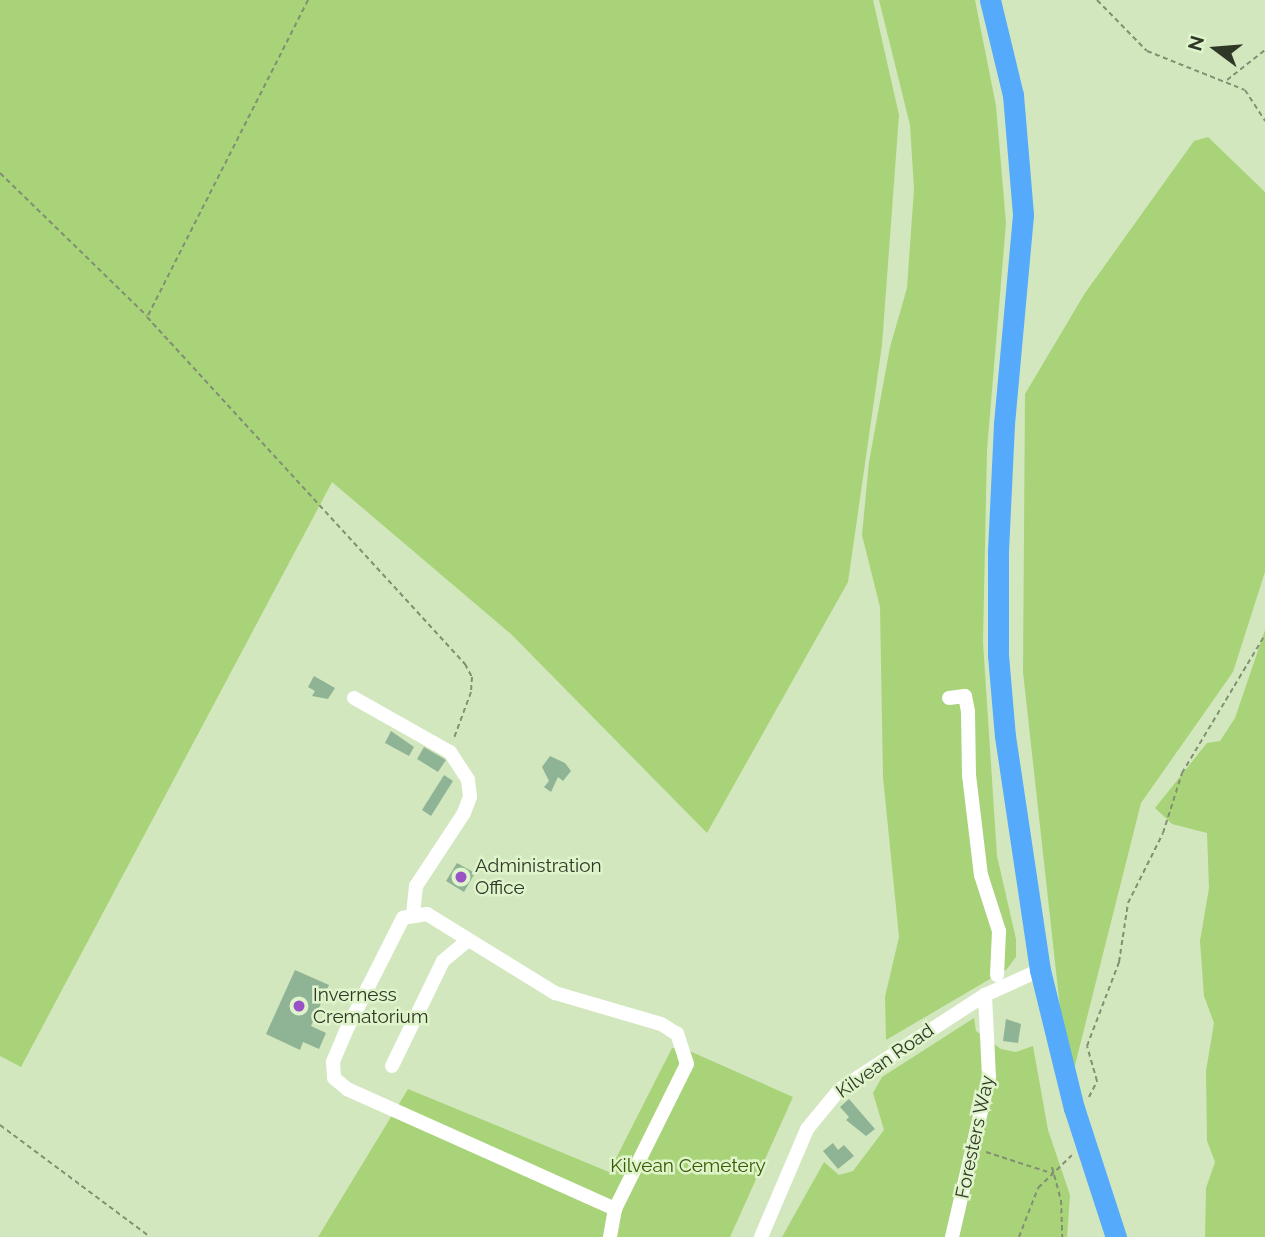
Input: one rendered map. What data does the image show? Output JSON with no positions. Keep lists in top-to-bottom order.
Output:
{
  "streets": {
    "street": ["Kilvean Road", "Foresters Way"]
  },
  "crossings": [
    ["Kilvean Road", "Foresters Way"]
  ],
  "parks": ["Kilvean Cemetery"],
  "places": ["Administration Office", "Inverness Crematorium"],
  "north": "left"
}
